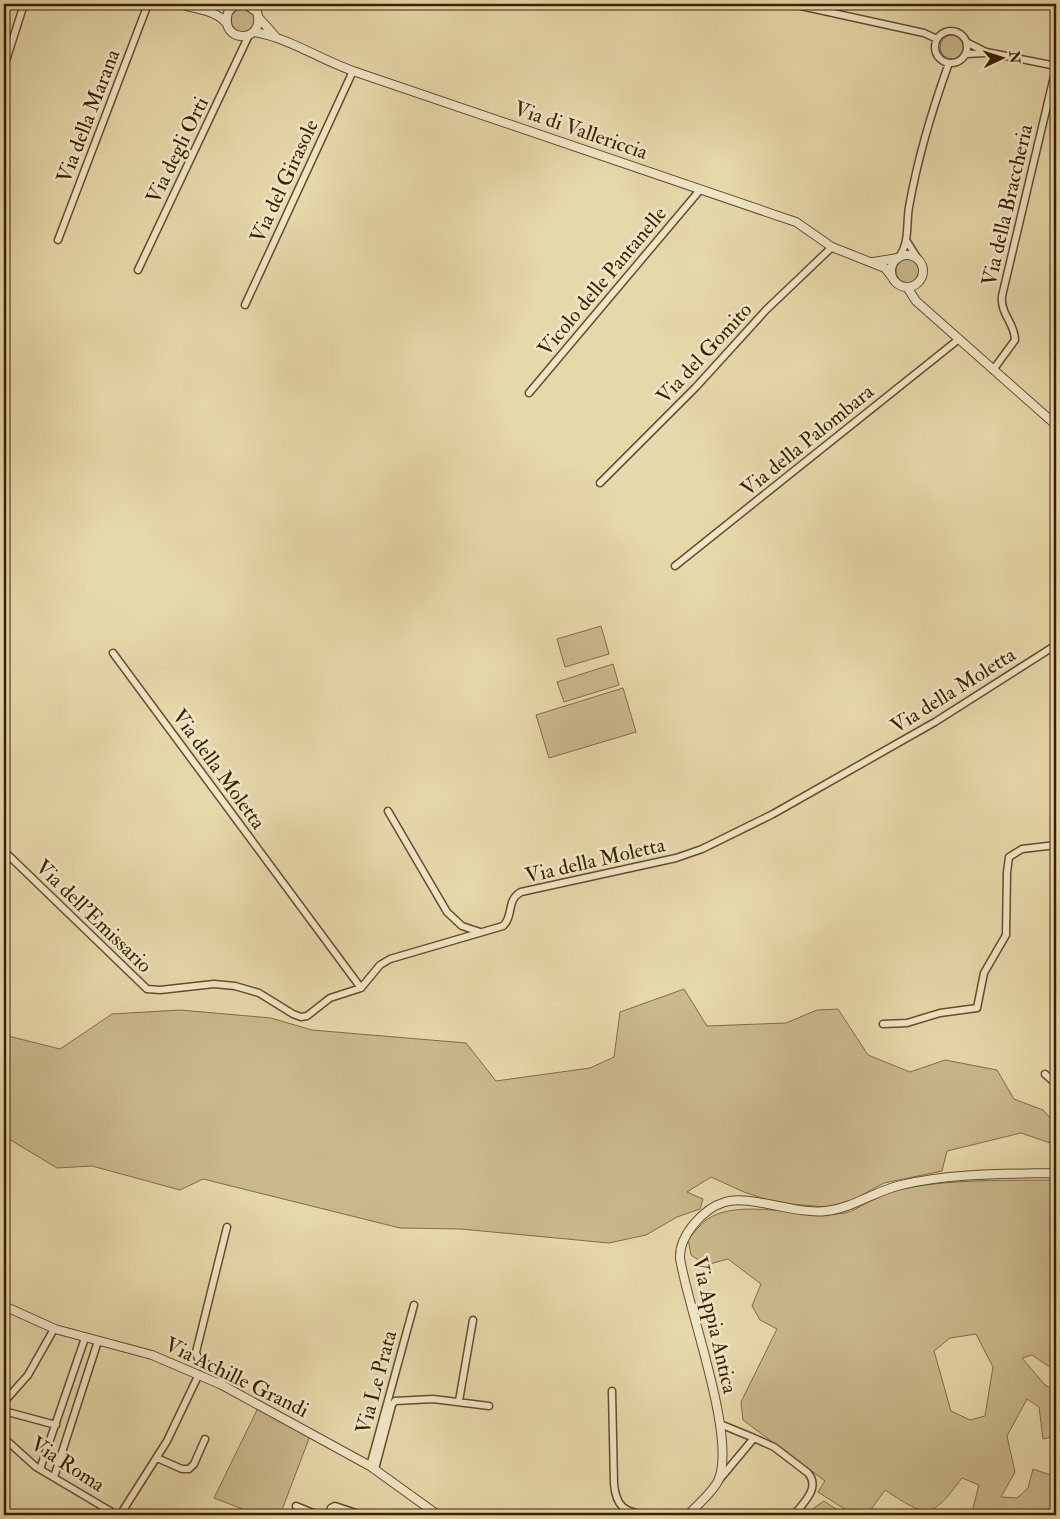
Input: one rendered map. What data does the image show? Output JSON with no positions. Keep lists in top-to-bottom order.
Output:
{
  "streets": {
    "street": [
      "Via della Marana",
      "Via di Vallericcia",
      "Via degli Orti",
      "Via del Girasole",
      "Via della Braccheria",
      "Vicolo delle Pantanelle",
      "Via del Gomito",
      "Via della Palombara",
      "Via della Moletta",
      "Via dell'Emissario",
      "Via Appia Antica",
      "Via Achille Grandi",
      "Via Le Prata",
      "Via Roma"
    ]
  },
  "crossings": [
    ["Via di Vallericcia", "Via degli Orti"],
    ["Via di Vallericcia", "Via del Girasole"],
    ["Via di Vallericcia", "Via della Braccheria"],
    ["Via di Vallericcia", "Vicolo delle Pantanelle"],
    ["Via di Vallericcia", "Via del Gomito"],
    ["Via di Vallericcia", "Via della Palombara"],
    ["Via della Moletta", "Via dell'Emissario"],
    ["Via Achille Grandi", "Via Le Prata"]
  ],
  "north": "right"
}
